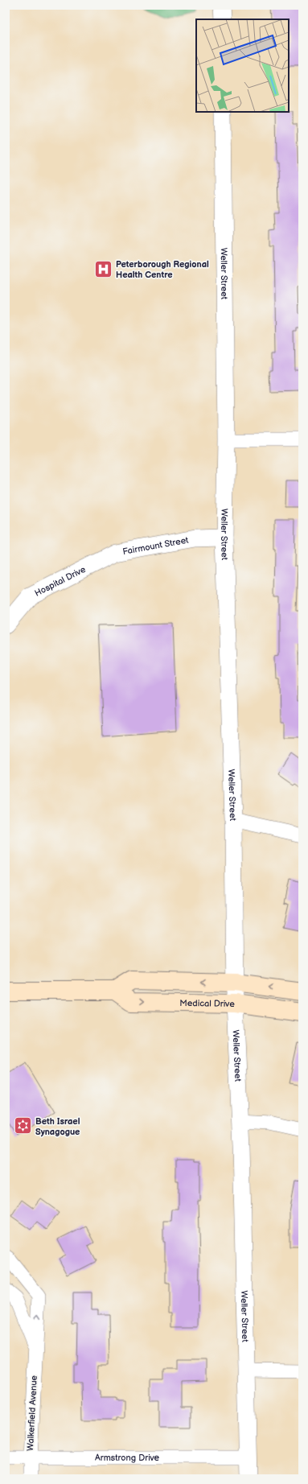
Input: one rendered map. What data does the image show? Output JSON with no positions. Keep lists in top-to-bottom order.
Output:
{
  "streets": {
    "main road": ["Medical Drive"],
    "street": [
      "Weller Street",
      "Fairmount Street",
      "Hospital Drive",
      "Walkerfield Avenue",
      "Armstrong Drive"
    ]
  },
  "crossings": [
    ["Weller Street", "Fairmount Street"],
    ["Weller Street", "Medical Drive"],
    ["Weller Street", "Armstrong Drive"],
    ["Fairmount Street", "Hospital Drive"],
    ["Walkerfield Avenue", "Armstrong Drive"]
  ],
  "places": {
    "hospital": ["Peterborough Regional Health Centre"],
    "synagogue": ["Beth Israel Synagogue"]
  }
}
